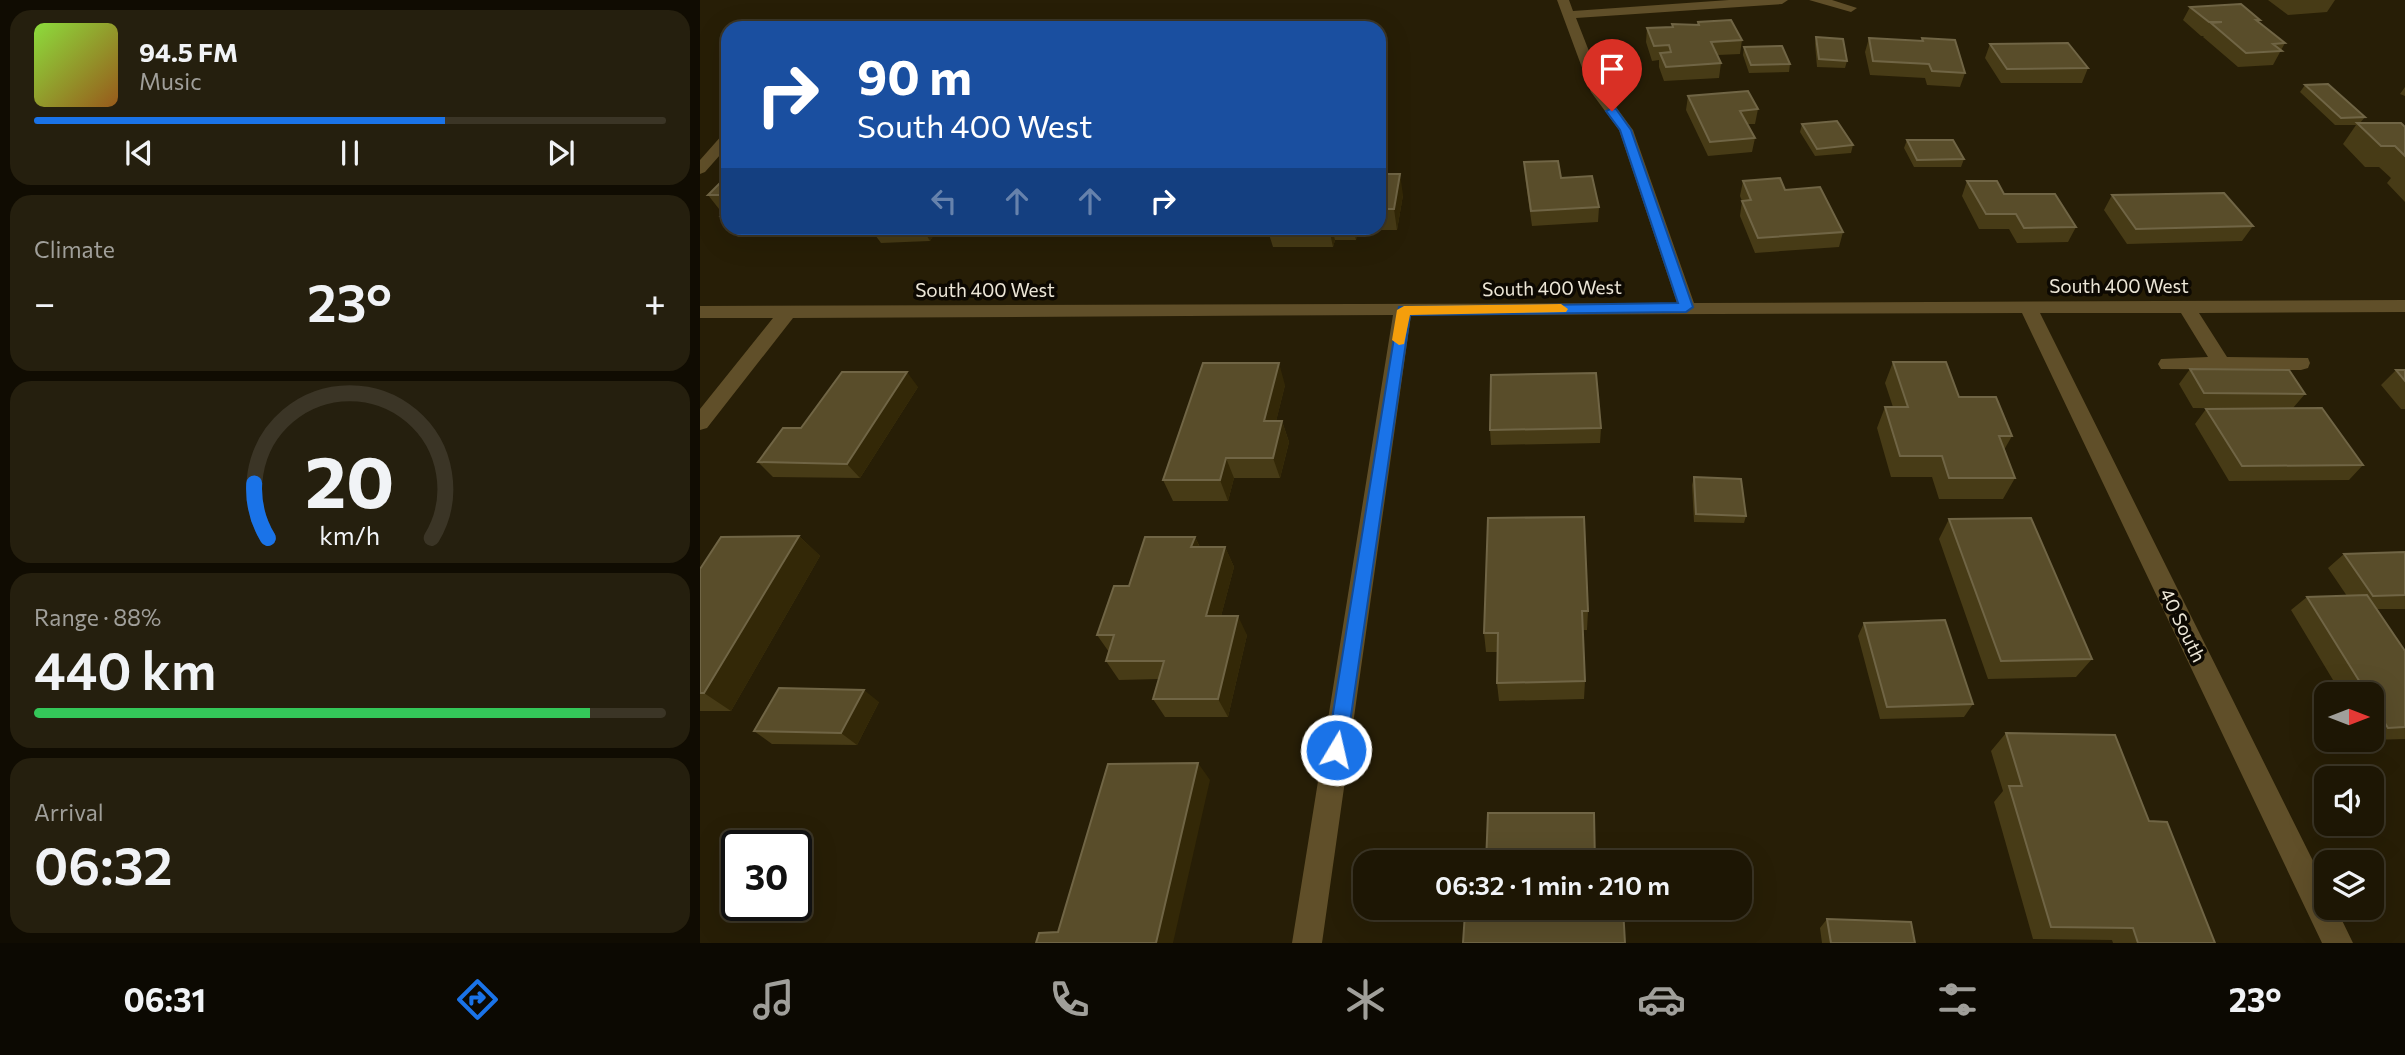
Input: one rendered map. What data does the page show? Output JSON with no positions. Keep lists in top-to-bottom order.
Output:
{
  "streets": {
    "street": ["South 400 West", "40 South"]
  },
  "crossings": [
    ["South 400 West", "40 South"]
  ],
  "north": "right",
  "page": {
    "turn": ["90 m", "South 400 West"],
    "song": ["94.5 FM", "Music"],
    "tile": [
      "Climate",
      ["Range · 88%", "440 km"],
      ["Arrival", "06:32"]
    ],
    "heat": ["−", "23°", "+"],
    "limit": "30",
    "trip": "06:32 · 1 min · 210 m",
    "tabs": ["06:31", "23°"],
    "gauge": ["20", "km/h"]
  }
}
